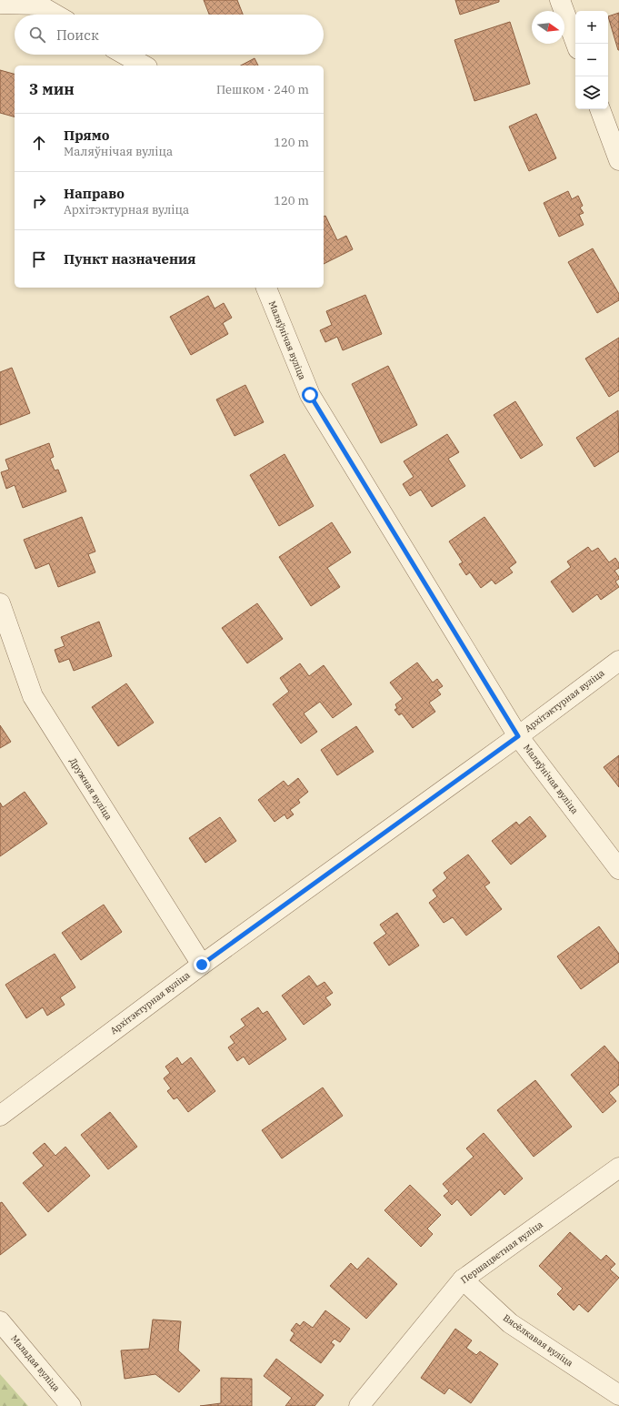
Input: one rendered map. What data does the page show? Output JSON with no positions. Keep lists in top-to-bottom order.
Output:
{
  "streets": {
    "street": [
      "Маляўнічая вуліца",
      "Архітэктурная вуліца",
      "Дружная вуліца",
      "Першацветная вуліца",
      "Вясёлкавая вуліца",
      "Маладая вуліца"
    ]
  },
  "crossings": [
    ["Маляўнічая вуліца", "Архітэктурная вуліца"],
    ["Архітэктурная вуліца", "Дружная вуліца"],
    ["Першацветная вуліца", "Вясёлкавая вуліца"]
  ],
  "north": "right",
  "page": {
    "map_buttons": ["+", "−"],
    "search": "Поиск",
    "heading": ["3 мин", "Пешком · 240 m"],
    "list": [
      ["Прямо", "Маляўнічая вуліца", "120 m"],
      ["Направо", "Архітэктурная вуліца", "120 m"],
      "Пункт назначения"
    ]
  }
}
